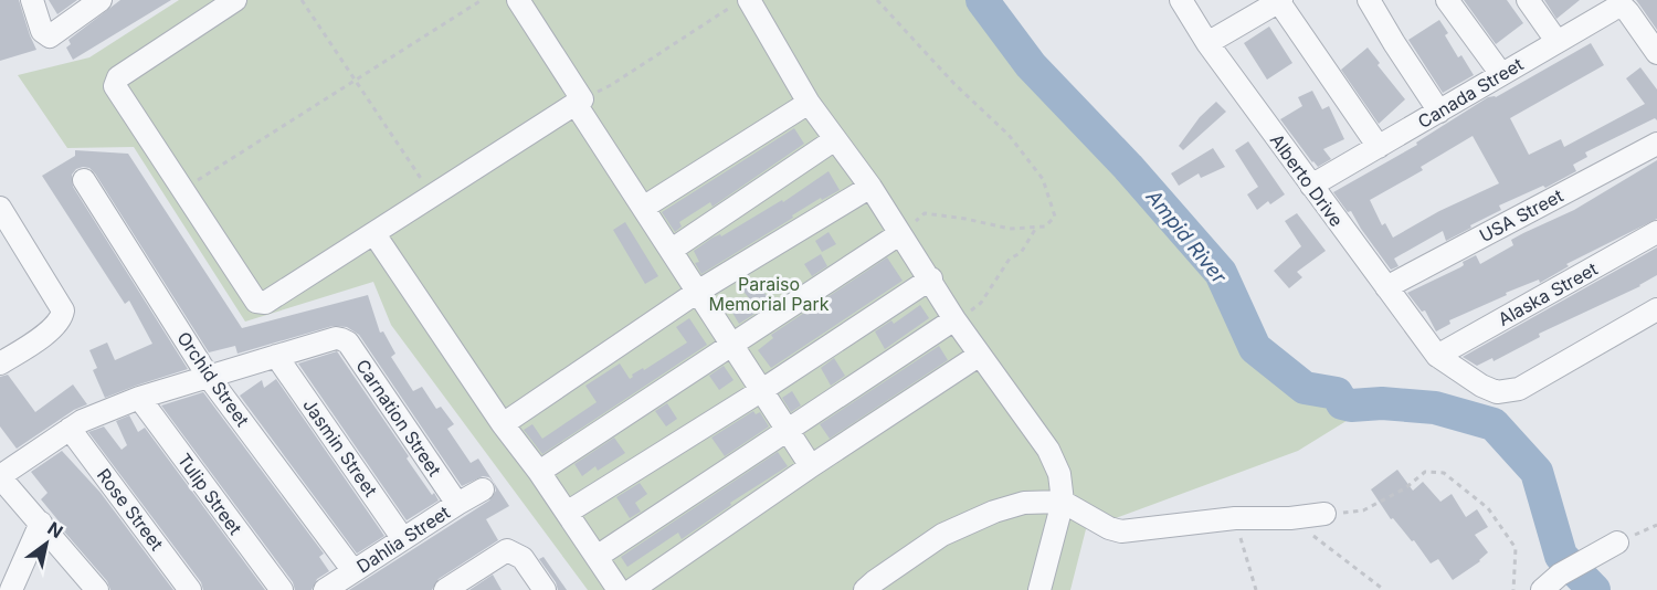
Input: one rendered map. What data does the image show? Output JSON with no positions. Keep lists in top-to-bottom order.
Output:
{
  "streets": {
    "street": [
      "Canada Street",
      "Alberto Drive",
      "USA Street",
      "Alaska Street",
      "Orchid Street",
      "Carnation Street",
      "Jasmin Street",
      "Tulip Street",
      "Rose Street",
      "Dahlia Street"
    ]
  },
  "crossings": [
    ["Canada Street", "Alberto Drive"],
    ["Alberto Drive", "USA Street"],
    ["Alberto Drive", "Alaska Street"],
    ["Orchid Street", "Dahlia Street"],
    ["Carnation Street", "Jasmin Street"],
    ["Carnation Street", "Dahlia Street"],
    ["Jasmin Street", "Dahlia Street"]
  ],
  "water": ["Ampid River"],
  "parks": ["Paraiso Memorial Park"],
  "north": "top right"
}
